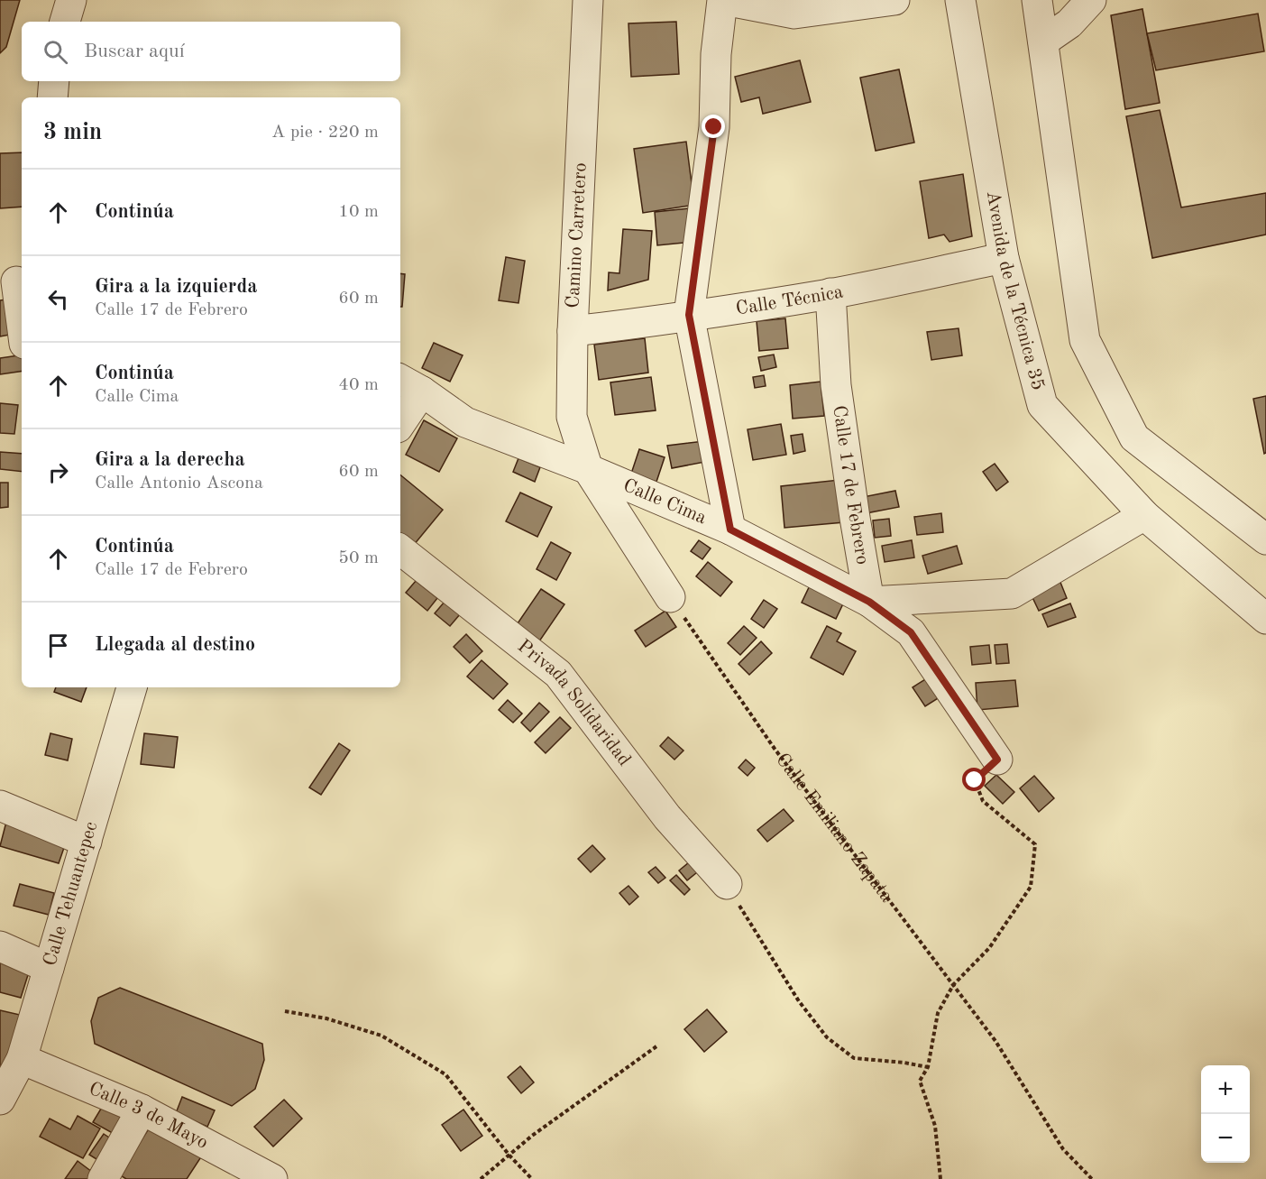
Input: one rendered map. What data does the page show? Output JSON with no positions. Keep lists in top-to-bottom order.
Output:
{
  "streets": {
    "street": [
      "Camino Carretero",
      "Avenida de la Técnica 35",
      "Calle Técnica",
      "Calle 17 de Febrero",
      "Calle Cima",
      "Privada Solidaridad",
      "Calle Tehuantepec",
      "Calle 3 de Mayo"
    ],
    "path": ["Calle Emiliano Zapata"]
  },
  "crossings": [
    ["Camino Carretero", "Calle Técnica"],
    ["Camino Carretero", "Calle Cima"],
    ["Avenida de la Técnica 35", "Calle Técnica"],
    ["Calle Técnica", "Calle 17 de Febrero"],
    ["Calle 17 de Febrero", "Calle Cima"],
    ["Calle Tehuantepec", "Calle 3 de Mayo"]
  ],
  "page": {
    "search": "Buscar aquí",
    "heading": ["3 min", "A pie · 220 m"],
    "list": [
      ["Continúa", "10 m"],
      ["Gira a la izquierda", "Calle 17 de Febrero", "60 m"],
      ["Continúa", "Calle Cima", "40 m"],
      ["Gira a la derecha", "Calle Antonio Ascona", "60 m"],
      ["Continúa", "Calle 17 de Febrero", "50 m"],
      "Llegada al destino"
    ],
    "map_buttons": ["+", "−"]
  }
}
